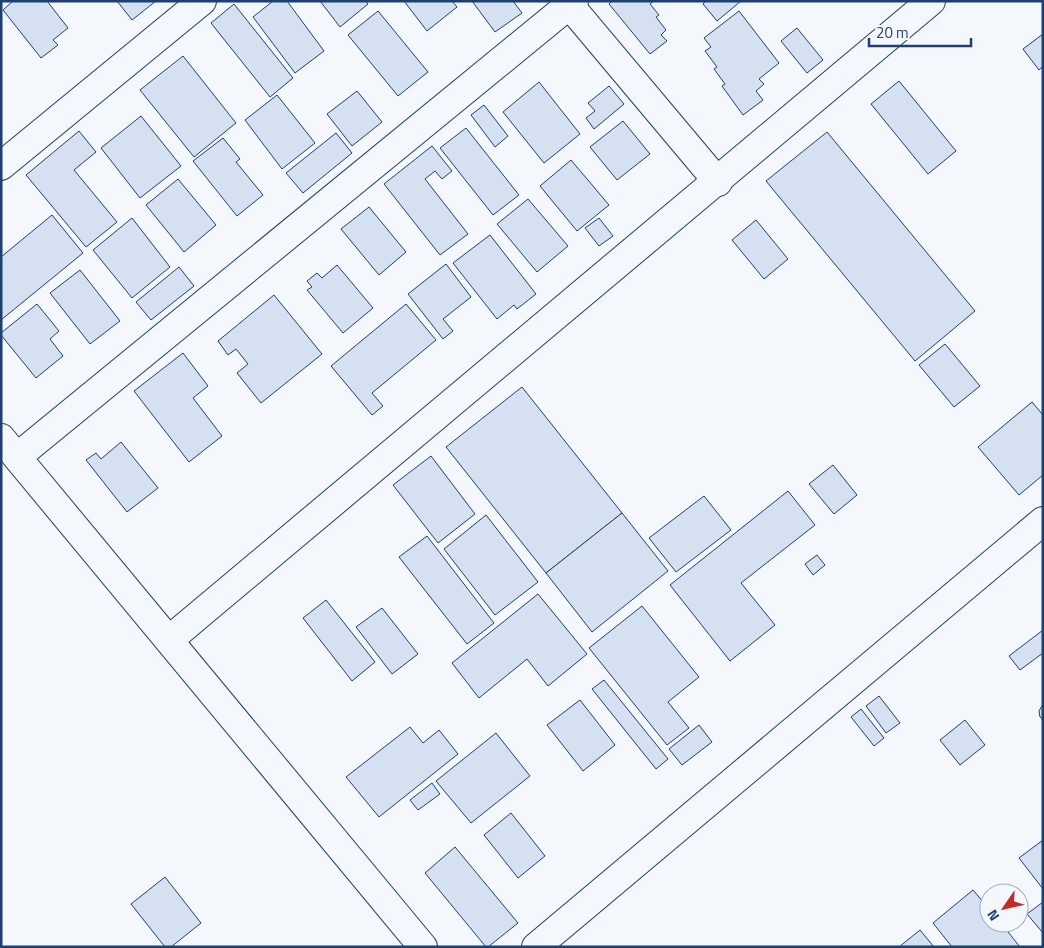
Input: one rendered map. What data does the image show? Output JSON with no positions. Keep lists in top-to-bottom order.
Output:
{
  "scale_bar": "20 m",
  "north": "bottom left"
}
